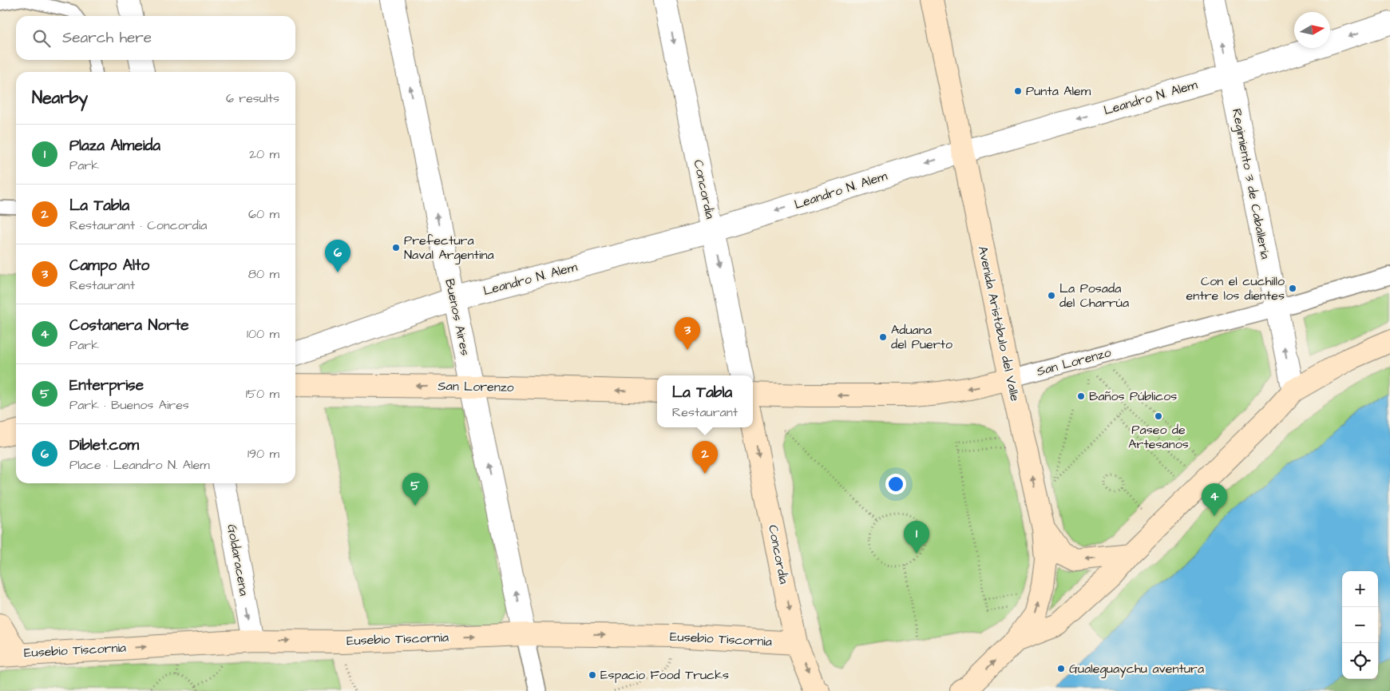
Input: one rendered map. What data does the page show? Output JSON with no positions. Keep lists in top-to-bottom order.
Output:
{
  "streets": {
    "main road": [
      "Concordia",
      "Avenida Aristóbulo del Valle",
      "San Lorenzo",
      "Eusebio Tiscornia"
    ],
    "street": [
      "Leandro N. Alem",
      "Regimiento 3 de Caballería",
      "Buenos Aires",
      "Goldaracena"
    ]
  },
  "crossings": [
    ["Leandro N. Alem", "Regimiento 3 de Caballería"],
    ["Leandro N. Alem", "Concordia"],
    ["Leandro N. Alem", "Buenos Aires"],
    ["Leandro N. Alem", "Avenida Aristóbulo del Valle"],
    ["Regimiento 3 de Caballería", "San Lorenzo"],
    ["Concordia", "Eusebio Tiscornia"],
    ["Buenos Aires", "San Lorenzo"],
    ["Buenos Aires", "Eusebio Tiscornia"],
    ["Avenida Aristóbulo del Valle", "San Lorenzo"],
    ["Goldaracena", "Eusebio Tiscornia"]
  ],
  "one_way": [
    "Leandro N. Alem",
    "Regimiento 3 de Caballería",
    "Concordia",
    "Buenos Aires",
    "Avenida Aristóbulo del Valle",
    "San Lorenzo",
    "Goldaracena",
    "Eusebio Tiscornia"
  ],
  "places": [
    "Punta Alem",
    "Prefectura Naval Argentina",
    "Con el cuchillo entre los dientes",
    "La Posada del Charrúa",
    "Aduana del Puerto",
    "Baños Públicos",
    "Paseo de Artesanos",
    "Gualeguaychu aventura",
    "Espacio Food Trucks"
  ],
  "north": "right",
  "page": {
    "search": "Search here",
    "heading": ["Nearby", "6 results"],
    "list": [
      {
        "mark": "1",
        "name": "Plaza Almeida",
        "note": "Park",
        "value": "20 m"
      },
      {
        "mark": "2",
        "name": "La Tabla",
        "note": "Restaurant · Concordia",
        "value": "60 m"
      },
      {
        "mark": "3",
        "name": "Campo Alto",
        "note": "Restaurant",
        "value": "80 m"
      },
      {
        "mark": "4",
        "name": "Costanera Norte",
        "note": "Park",
        "value": "100 m"
      },
      {
        "mark": "5",
        "name": "Enterprise",
        "note": "Park · Buenos Aires",
        "value": "150 m"
      },
      {
        "mark": "6",
        "name": "Diblet.com",
        "note": "Place · Leandro N. Alem",
        "value": "190 m"
      }
    ],
    "pins": [
      "6",
      "3",
      "2",
      "5",
      "4",
      "1"
    ],
    "popup": ["La Tabla", "Restaurant"],
    "map_buttons": ["+", "−"]
  }
}
